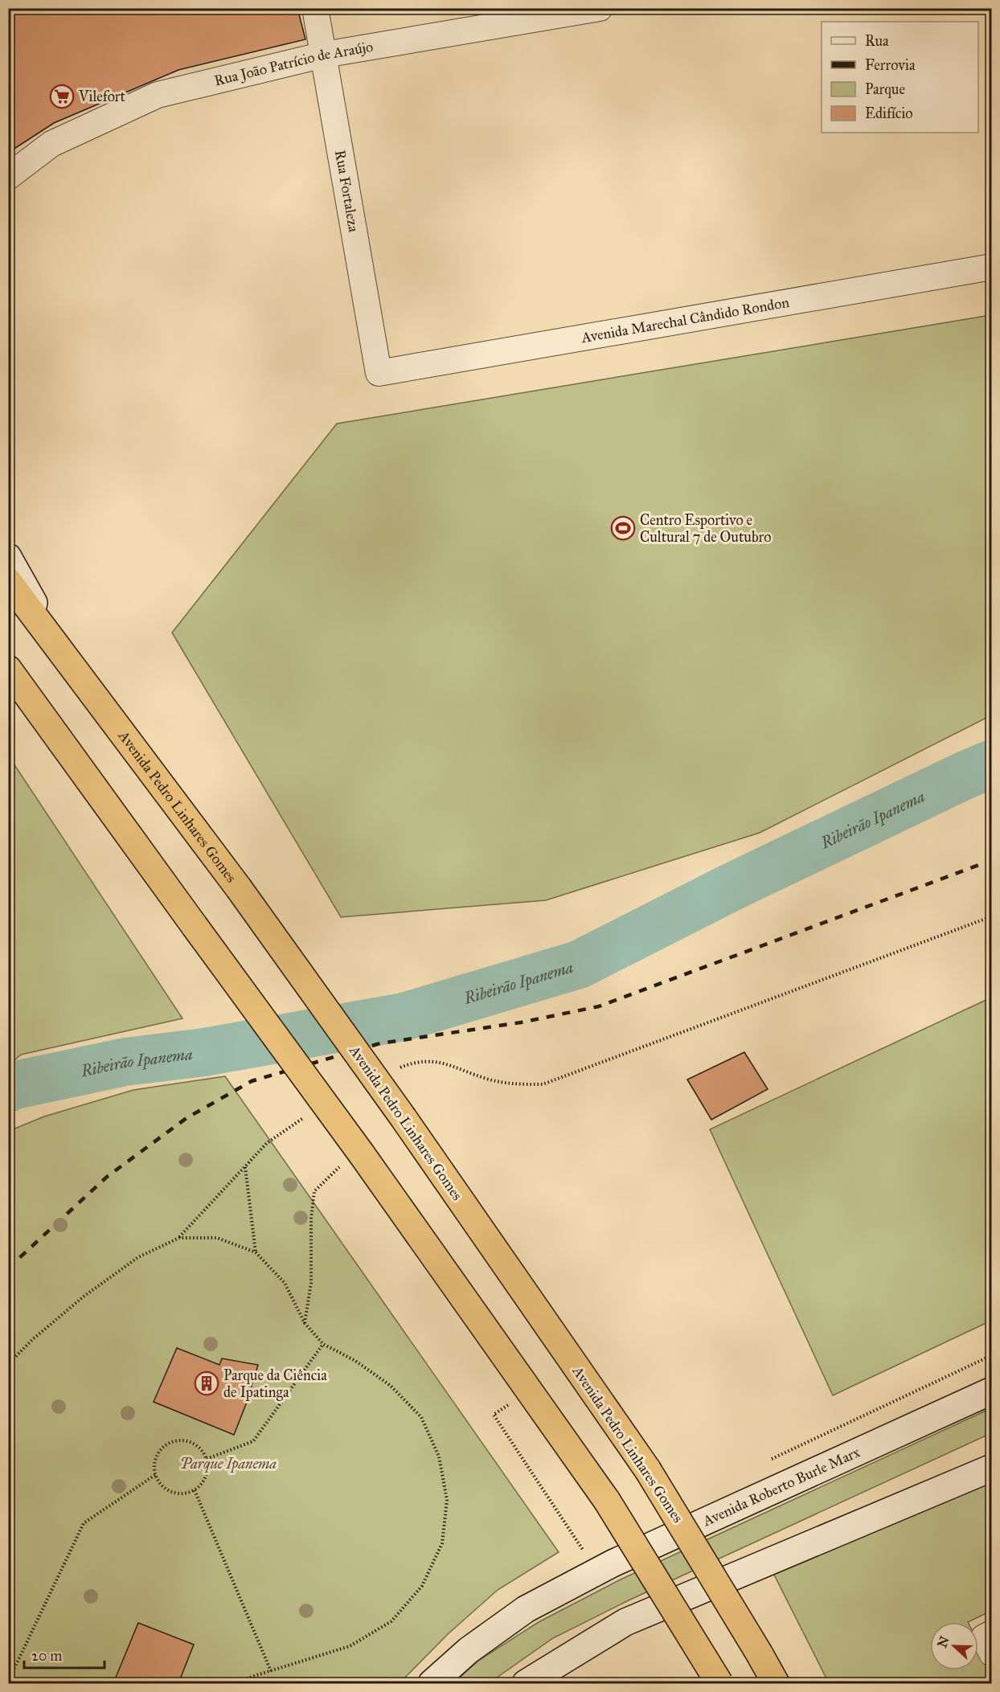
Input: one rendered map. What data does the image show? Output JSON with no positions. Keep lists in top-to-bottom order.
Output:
{
  "streets": {
    "highway": ["Avenida Pedro Linhares Gomes"],
    "main road": ["Avenida Roberto Burle Marx"],
    "street": ["Rua João Patrício de Araújo", "Rua Fortaleza", "Avenida Marechal Cândido Rondon"]
  },
  "crossings": [
    ["Rua João Patrício de Araújo", "Rua Fortaleza"],
    ["Rua Fortaleza", "Avenida Marechal Cândido Rondon"]
  ],
  "water": ["Ribeirão Ipanema"],
  "parks": ["Parque Ipanema"],
  "places": {
    "supermarket": ["Vilefort"],
    "sports": ["Centro Esportivo e Cultural 7 de Outubro"],
    "building": ["Parque da Ciência de Ipatinga"]
  },
  "legend": [
    "Rua",
    "Ferrovia",
    "Parque",
    "Edifício"
  ],
  "scale_bar": "20 m",
  "north": "left"
}
